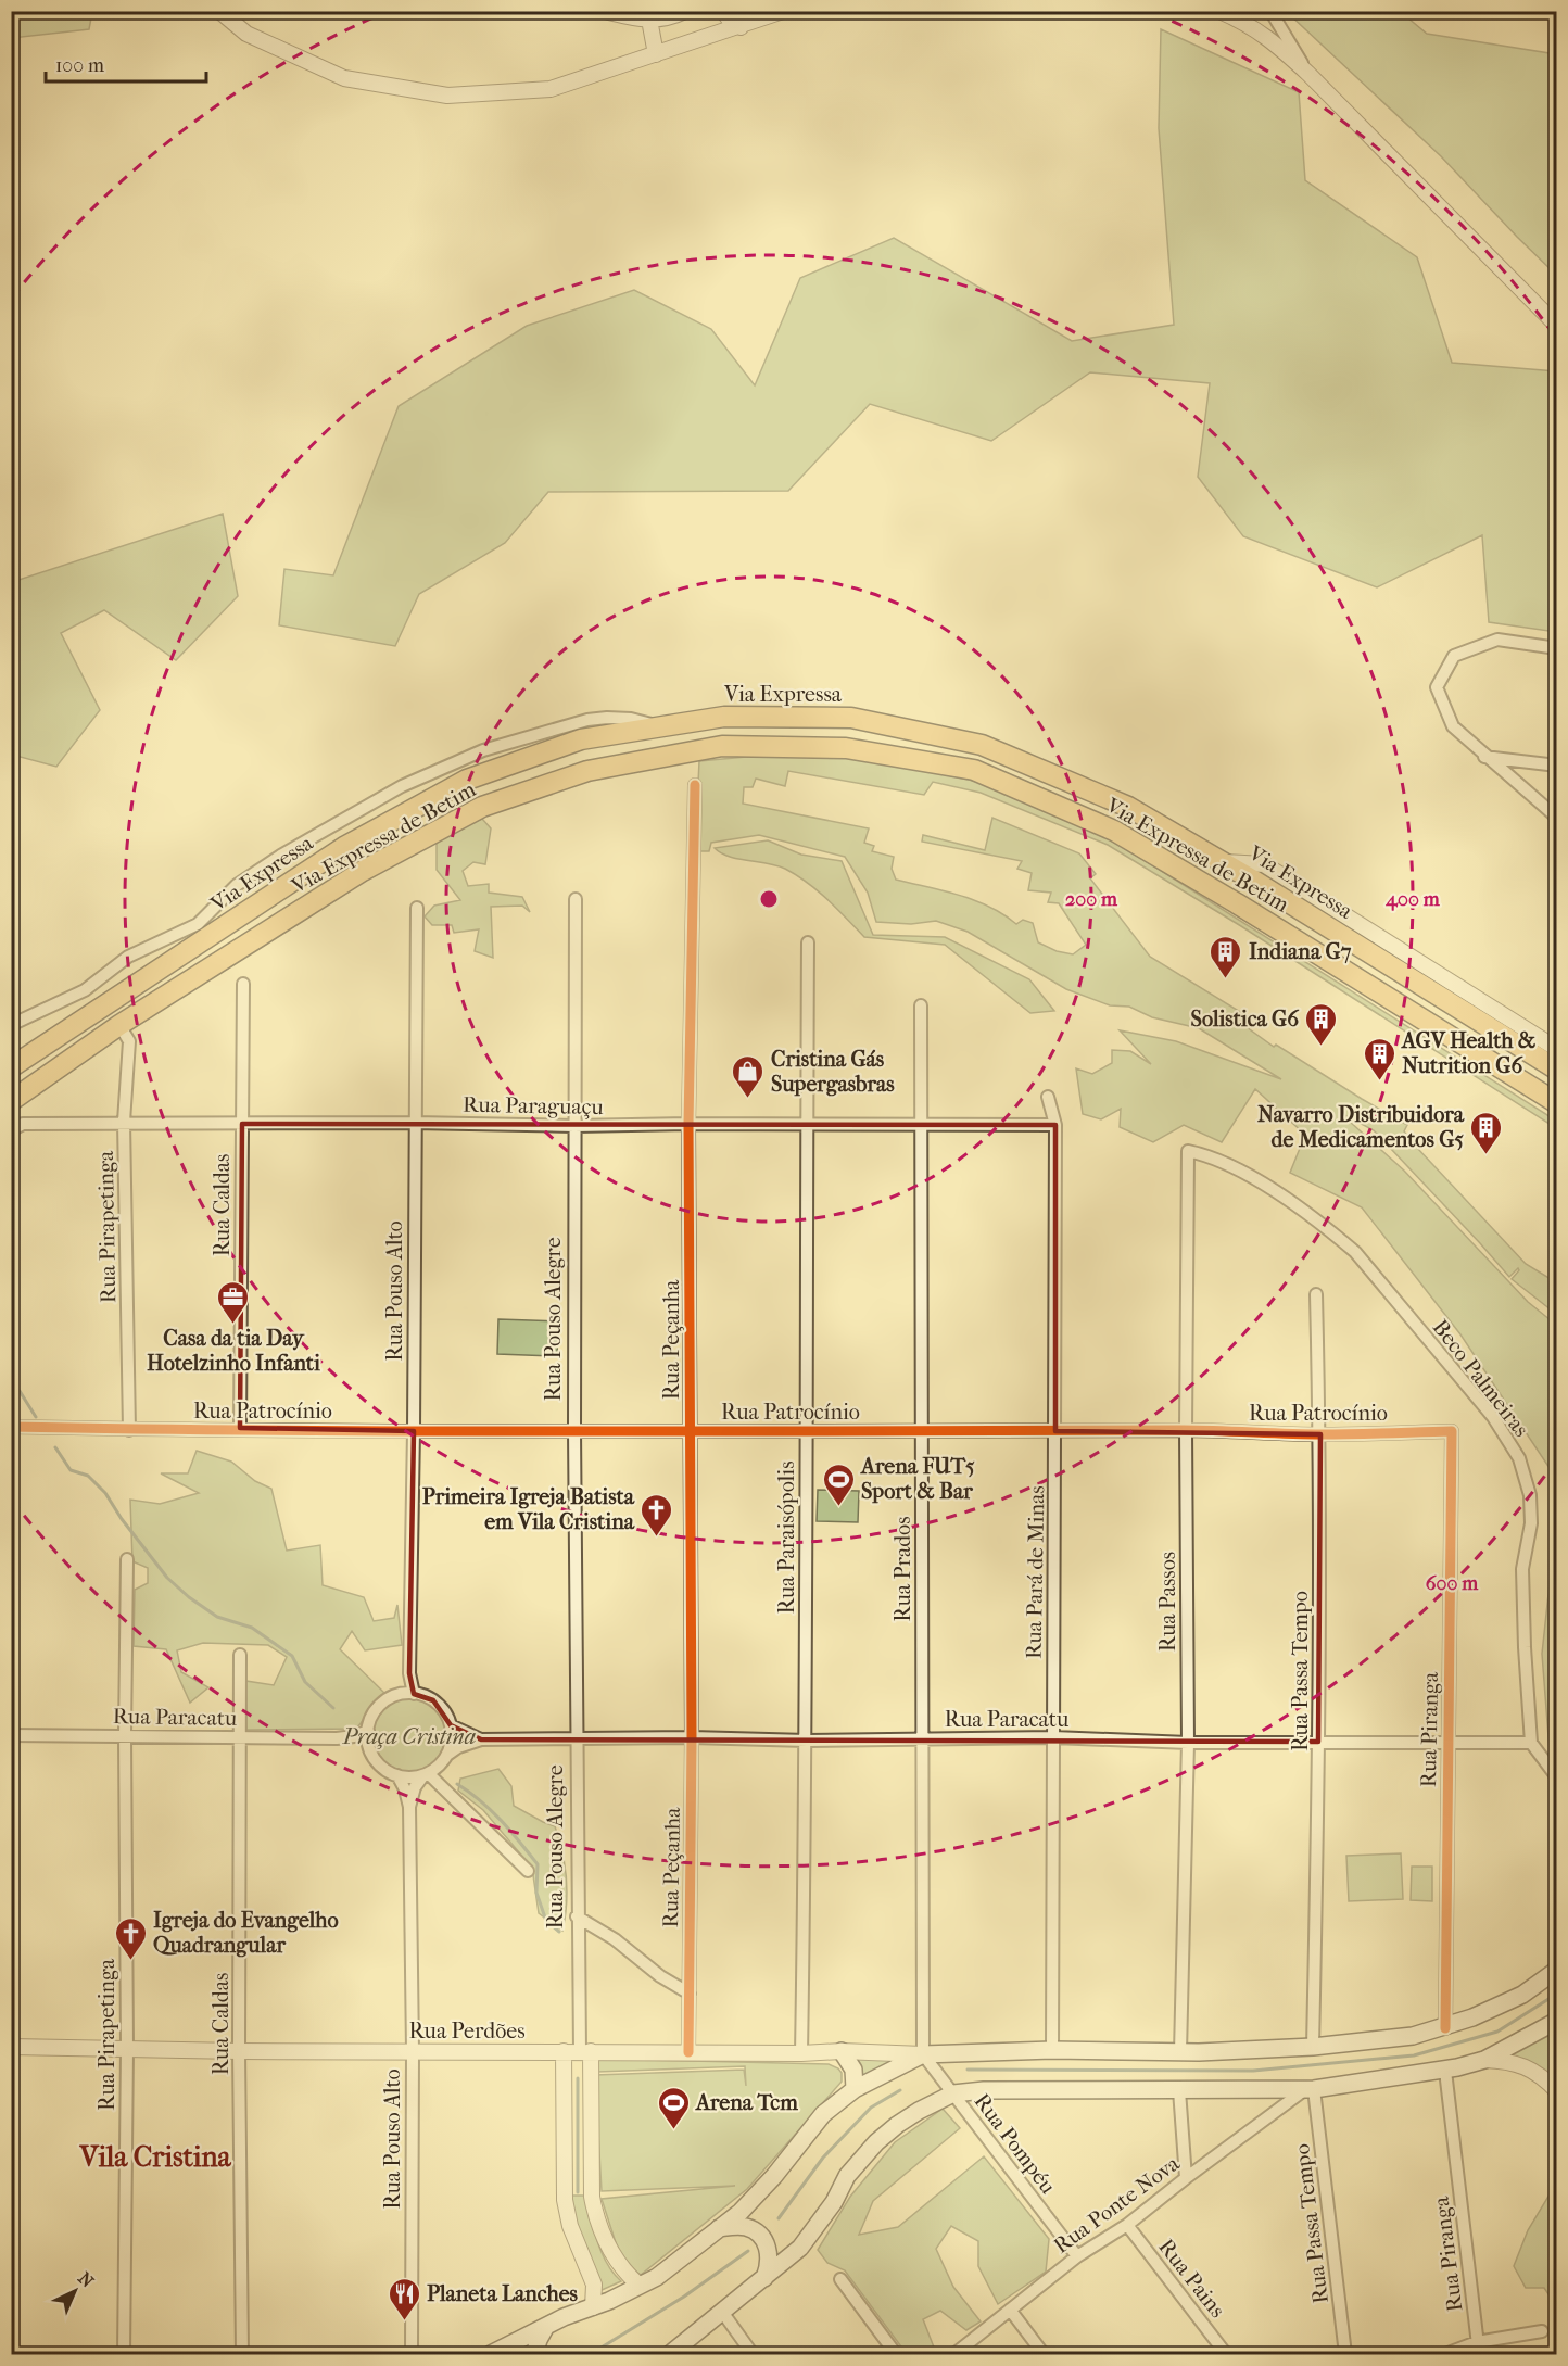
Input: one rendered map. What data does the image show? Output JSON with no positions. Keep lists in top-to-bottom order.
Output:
{
  "streets": {
    "highway": ["Via Expressa", "Via Expressa de Betim"],
    "street": [
      "Rua Paraguaçu",
      "Rua Caldas",
      "Rua Pirapetinga",
      "Rua Pouso Alto",
      "Rua Pouso Alegre",
      "Rua Peçanha",
      "Beco Palmeiras",
      "Rua Patrocínio",
      "Rua Paraisópolis",
      "Rua Prados",
      "Rua Pará de Minas",
      "Rua Passos",
      "Rua Passa Tempo",
      "Rua Paracatu",
      "Rua Piranga",
      "Rua Perdões",
      "Rua Pompéu",
      "Rua Ponte Nova",
      "Rua Pains"
    ]
  },
  "crossings": [
    ["Via Expressa de Betim", "Rua Pirapetinga"],
    ["Rua Paraguaçu", "Rua Caldas"],
    ["Rua Paraguaçu", "Rua Pirapetinga"],
    ["Rua Paraguaçu", "Rua Pouso Alto"],
    ["Rua Paraguaçu", "Rua Pouso Alegre"],
    ["Rua Paraguaçu", "Rua Peçanha"],
    ["Rua Paraguaçu", "Rua Paraisópolis"],
    ["Rua Paraguaçu", "Rua Prados"],
    ["Rua Paraguaçu", "Rua Pará de Minas"],
    ["Rua Caldas", "Rua Patrocínio"],
    ["Rua Caldas", "Rua Paracatu"],
    ["Rua Caldas", "Rua Perdões"],
    ["Rua Pirapetinga", "Rua Patrocínio"],
    ["Rua Pirapetinga", "Rua Paracatu"],
    ["Rua Pirapetinga", "Rua Perdões"],
    ["Rua Pouso Alto", "Rua Patrocínio"],
    ["Rua Pouso Alto", "Rua Paracatu"],
    ["Rua Pouso Alto", "Rua Perdões"],
    ["Rua Pouso Alegre", "Rua Patrocínio"],
    ["Rua Pouso Alegre", "Rua Paracatu"],
    ["Rua Pouso Alegre", "Rua Perdões"],
    ["Rua Peçanha", "Rua Patrocínio"],
    ["Rua Peçanha", "Rua Paracatu"],
    ["Rua Peçanha", "Rua Perdões"],
    ["Beco Palmeiras", "Rua Passos"],
    ["Beco Palmeiras", "Rua Paracatu"],
    ["Rua Patrocínio", "Rua Paraisópolis"],
    ["Rua Patrocínio", "Rua Prados"],
    ["Rua Patrocínio", "Rua Pará de Minas"],
    ["Rua Patrocínio", "Rua Passos"],
    ["Rua Patrocínio", "Rua Passa Tempo"],
    ["Rua Patrocínio", "Rua Piranga"],
    ["Rua Paraisópolis", "Rua Paracatu"],
    ["Rua Paraisópolis", "Rua Perdões"],
    ["Rua Prados", "Rua Paracatu"],
    ["Rua Prados", "Rua Perdões"],
    ["Rua Prados", "Rua Pompéu"],
    ["Rua Pará de Minas", "Rua Paracatu"],
    ["Rua Passos", "Rua Paracatu"],
    ["Rua Passa Tempo", "Rua Paracatu"],
    ["Rua Passa Tempo", "Rua Ponte Nova"],
    ["Rua Paracatu", "Rua Piranga"],
    ["Rua Perdões", "Rua Pompéu"],
    ["Rua Pompéu", "Rua Ponte Nova"],
    ["Rua Ponte Nova", "Rua Pains"]
  ],
  "districts": ["Vila Cristina"],
  "parks": ["Praça Cristina"],
  "places": {
    "building": [
      "Indiana G7",
      "Solistica G6",
      "AGV Health & Nutrition G6",
      "Navarro Distribuidora de Medicamentos G5"
    ],
    "shop": ["Cristina Gás Supergasbras"],
    "office": ["Casa da tia Day Hotelzinho Infanti"],
    "sports": ["Arena FUT5 Sport & Bar", "Arena Tcm"],
    "church": ["Primeira Igreja Batista em Vila Cristina", "Igreja do Evangelho Quadrangular"],
    "restaurant": ["Planeta Lanches"]
  },
  "scale_bar": "100 m",
  "north": "top right",
  "rings": ["200 m", "400 m", "600 m"]
}
